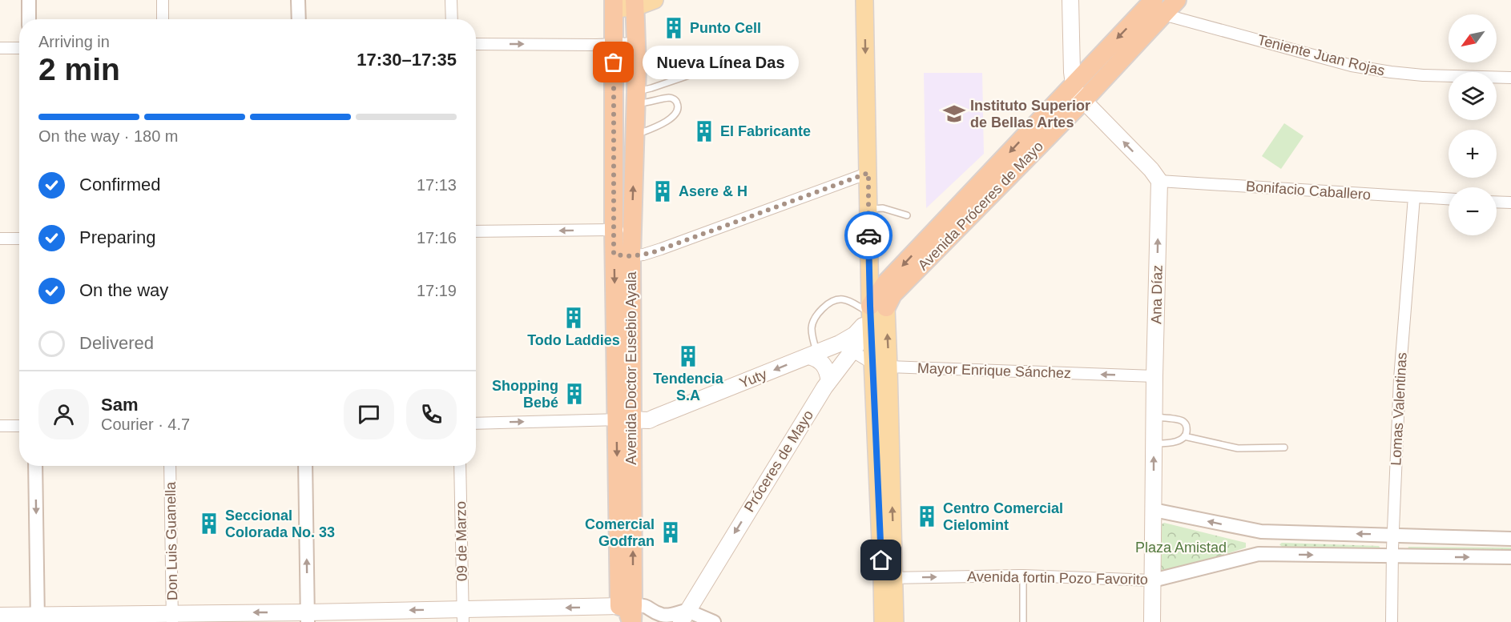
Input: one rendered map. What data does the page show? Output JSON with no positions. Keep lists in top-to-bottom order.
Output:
{
  "streets": {
    "highway": ["Avenida Próceres de Mayo", "Avenida Doctor Eusebio Ayala"],
    "main road": ["Ana Díaz", "Yuty", "Próceres de Mayo"],
    "street": [
      "Teniente Juan Rojas",
      "Bonifacio Caballero",
      "Mayor Enrique Sánchez",
      "Lomas Valentinas",
      "Don Luis Guanella",
      "09 de Marzo",
      "Avenida fortin Pozo Favorito"
    ]
  },
  "crossings": [
    ["Teniente Juan Rojas", "Avenida Próceres de Mayo"],
    ["Bonifacio Caballero", "Ana Díaz"],
    ["Bonifacio Caballero", "Lomas Valentinas"],
    ["Avenida Próceres de Mayo", "Próceres de Mayo"],
    ["Ana Díaz", "Mayor Enrique Sánchez"],
    ["Ana Díaz", "Avenida fortin Pozo Favorito"],
    ["Avenida Doctor Eusebio Ayala", "Yuty"],
    ["Mayor Enrique Sánchez", "Yuty"],
    ["Mayor Enrique Sánchez", "Próceres de Mayo"],
    ["Yuty", "Próceres de Mayo"],
    ["Lomas Valentinas", "Avenida fortin Pozo Favorito"]
  ],
  "one_way": [
    "Ana Díaz",
    "Mayor Enrique Sánchez",
    "Yuty",
    "Próceres de Mayo"
  ],
  "parks": ["Plaza Amistad"],
  "places": {
    "building": [
      "Punto Cell",
      "El Fabricante",
      "Asere & H",
      "Todo Laddies",
      "Tendencia S.A",
      "Shopping Bebé",
      "Centro Comercial Cielomint",
      "Seccional Colorada No. 33",
      "Comercial Godfran"
    ],
    "other": ["Nueva Línea Das"],
    "school or university": ["Instituto Superior de Bellas Artes"]
  },
  "north": "bottom left",
  "page": {
    "map_buttons": ["+", "−"],
    "heading": ["2 min", "Arriving in", "17:30–17:35"],
    "panel": ["Sam", "Courier · 4.7"],
    "bubble": "Nueva Línea Das",
    "bar": "On the way · 180 m",
    "list": [
      ["Confirmed", "17:13"],
      ["Preparing", "17:16"],
      ["On the way", "17:19"],
      "Delivered"
    ]
  }
}
